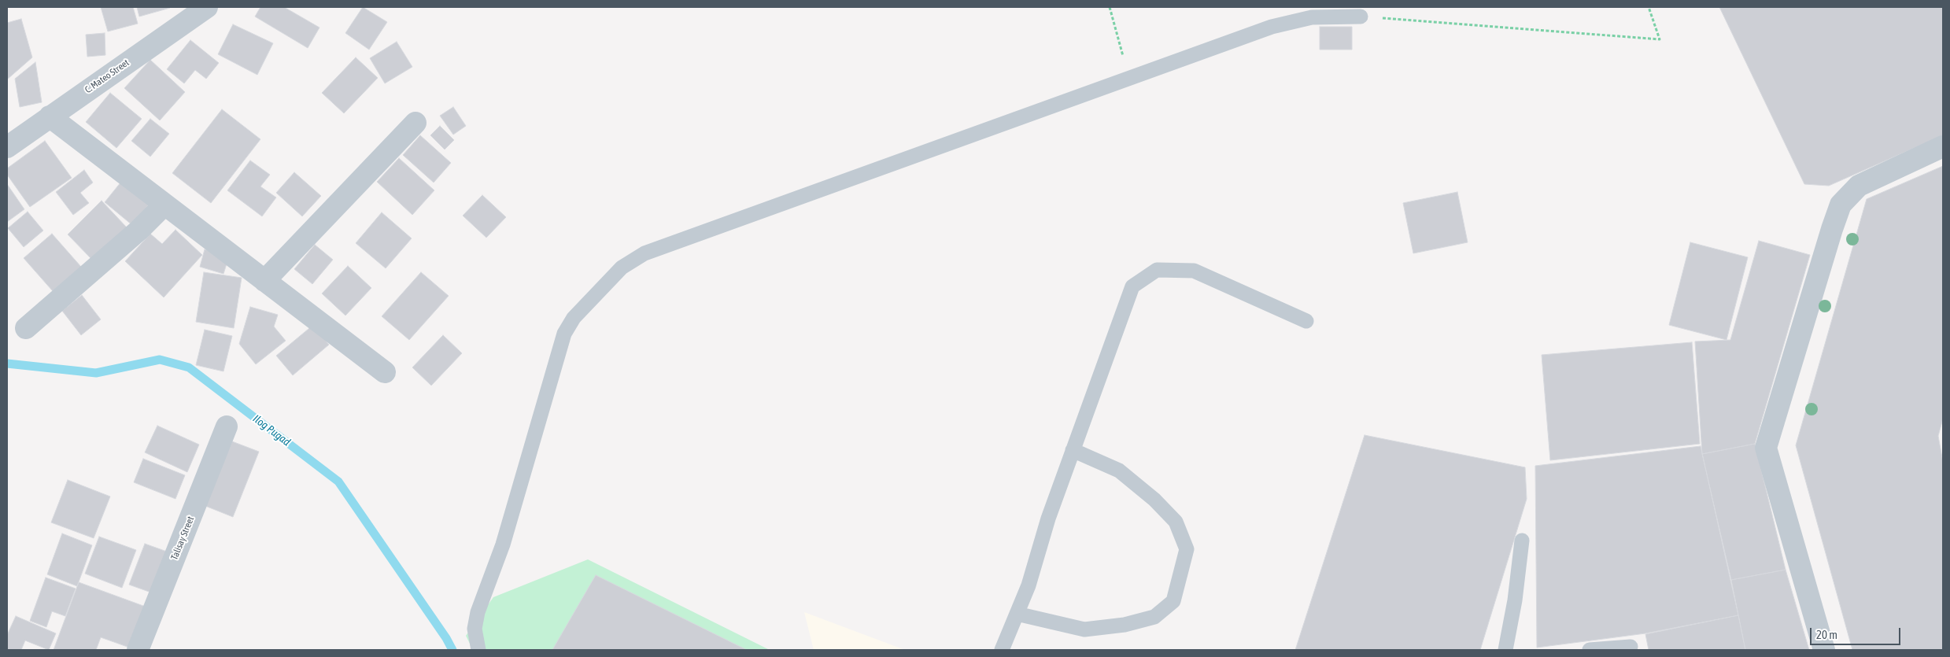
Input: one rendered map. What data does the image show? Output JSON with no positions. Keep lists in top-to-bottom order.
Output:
{
  "streets": {
    "street": ["C. Mateo Street", "Talisay Street"]
  },
  "water": ["Ilog Pugad"],
  "scale_bar": "20 m"
}
